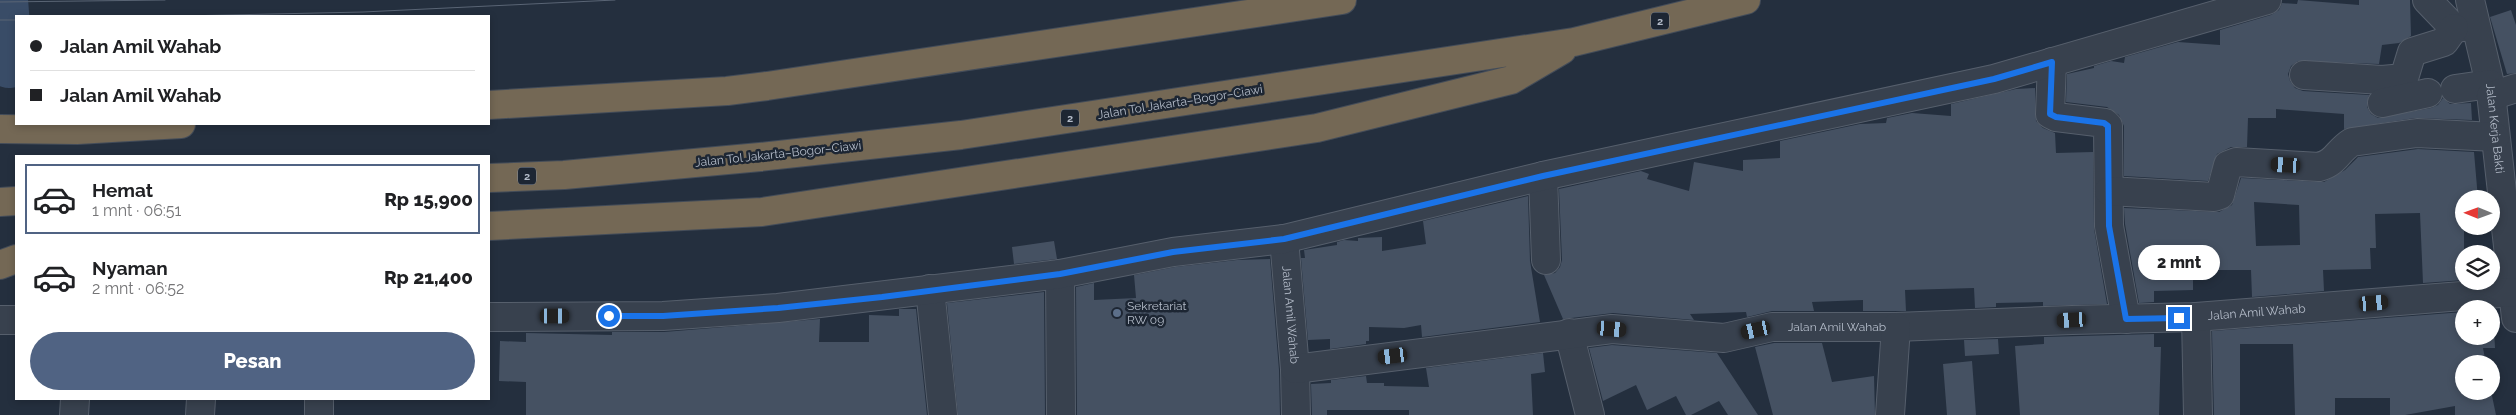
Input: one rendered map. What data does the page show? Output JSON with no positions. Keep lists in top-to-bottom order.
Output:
{
  "streets": {
    "highway": ["2", "Jalan Tol Jakarta–Bogor–Ciawi"],
    "street": ["Jalan Kerja Bakti", "Jalan Amil Wahab"]
  },
  "crossings": [
    ["Jalan Kerja Bakti", "Jalan Amil Wahab"]
  ],
  "places": ["Sekretariat RW 09"],
  "north": "left",
  "page": {
    "banner": ["Jalan Amil Wahab", "Jalan Amil Wahab"],
    "list": [
      {
        "name": "Hemat",
        "note": "1 mnt · 06:51",
        "value": "Rp 15,900"
      },
      {
        "name": "Nyaman",
        "note": "2 mnt · 06:52",
        "value": "Rp 21,400"
      }
    ],
    "map_buttons": ["+", "−"],
    "bubble": "2 mnt",
    "buttons": "Pesan"
  }
}
